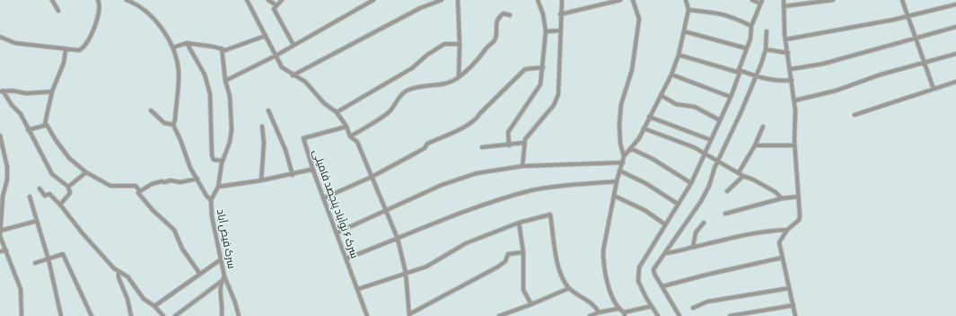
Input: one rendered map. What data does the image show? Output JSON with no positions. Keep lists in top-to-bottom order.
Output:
{
  "streets": {
    "street": ["سرک ۶ نوآباد پنجصد فامیلی", "سرک فيض آباد"]
  }
}
